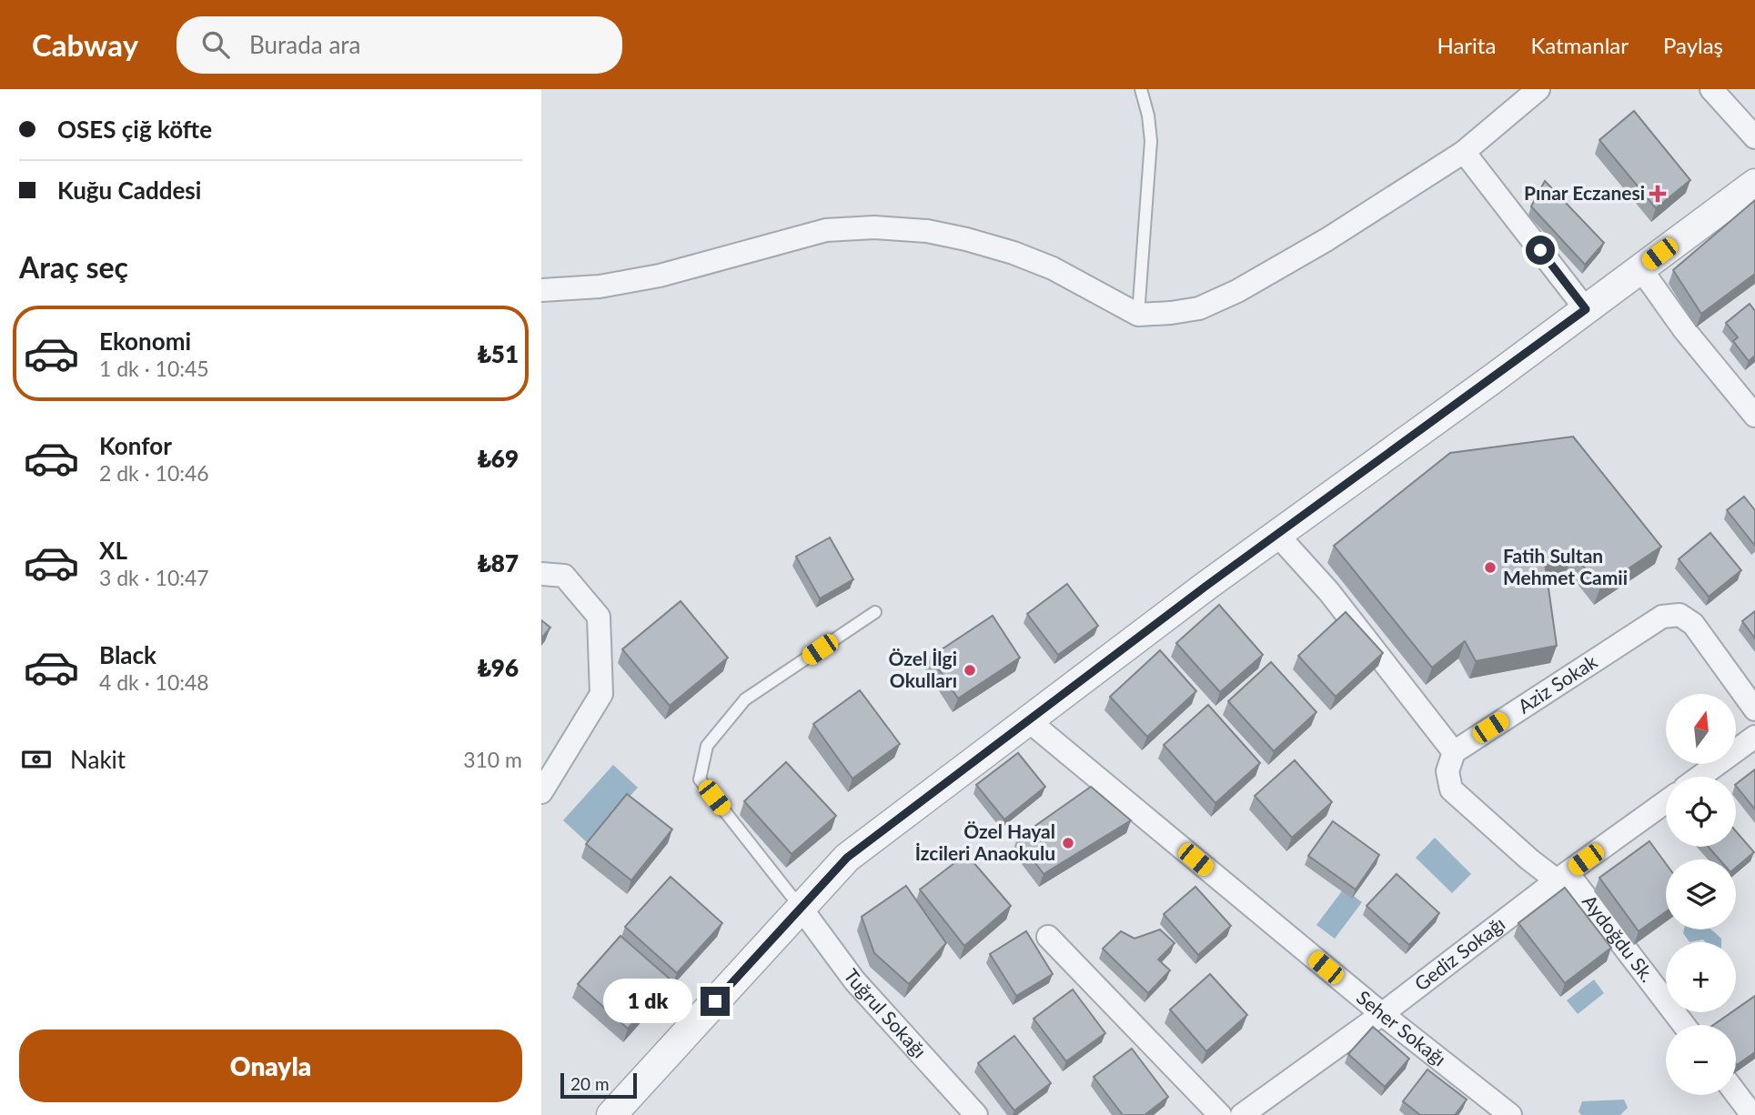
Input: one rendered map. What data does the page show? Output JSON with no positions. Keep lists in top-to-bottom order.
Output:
{
  "streets": {
    "street": [
      "Aziz Sokak",
      "Aydoğdu Sk.",
      "Gediz Sokağı",
      "Tuğrul Sokağı",
      "Seher Sokağı"
    ]
  },
  "crossings": [
    ["Aydoğdu Sk.", "Gediz Sokağı"],
    ["Gediz Sokağı", "Seher Sokağı"]
  ],
  "places": {
    "health": ["Pınar Eczanesi"],
    "other": ["Fatih Sultan Mehmet Camii", "Özel İlgi Okulları", "Özel Hayal İzcileri Anaokulu"]
  },
  "scale_bar": "20 m",
  "north": "top",
  "page": {
    "header": "Cabway",
    "search": "Burada ara",
    "nav": ["Harita", "Katmanlar", "Paylaş"],
    "banner": ["OSES çiğ köfte", "Kuğu Caddesi"],
    "heading": "Araç seç",
    "list": [
      {
        "name": "Ekonomi",
        "note": "1 dk · 10:45",
        "value": "₺51"
      },
      {
        "name": "Konfor",
        "note": "2 dk · 10:46",
        "value": "₺69"
      },
      {
        "name": "XL",
        "note": "3 dk · 10:47",
        "value": "₺87"
      },
      {
        "name": "Black",
        "note": "4 dk · 10:48",
        "value": "₺96"
      }
    ],
    "map_buttons": ["+", "−"],
    "pay": ["Nakit", "310 m"],
    "bubble": "1 dk",
    "buttons": "Onayla",
    "scale": "20 m"
  }
}
